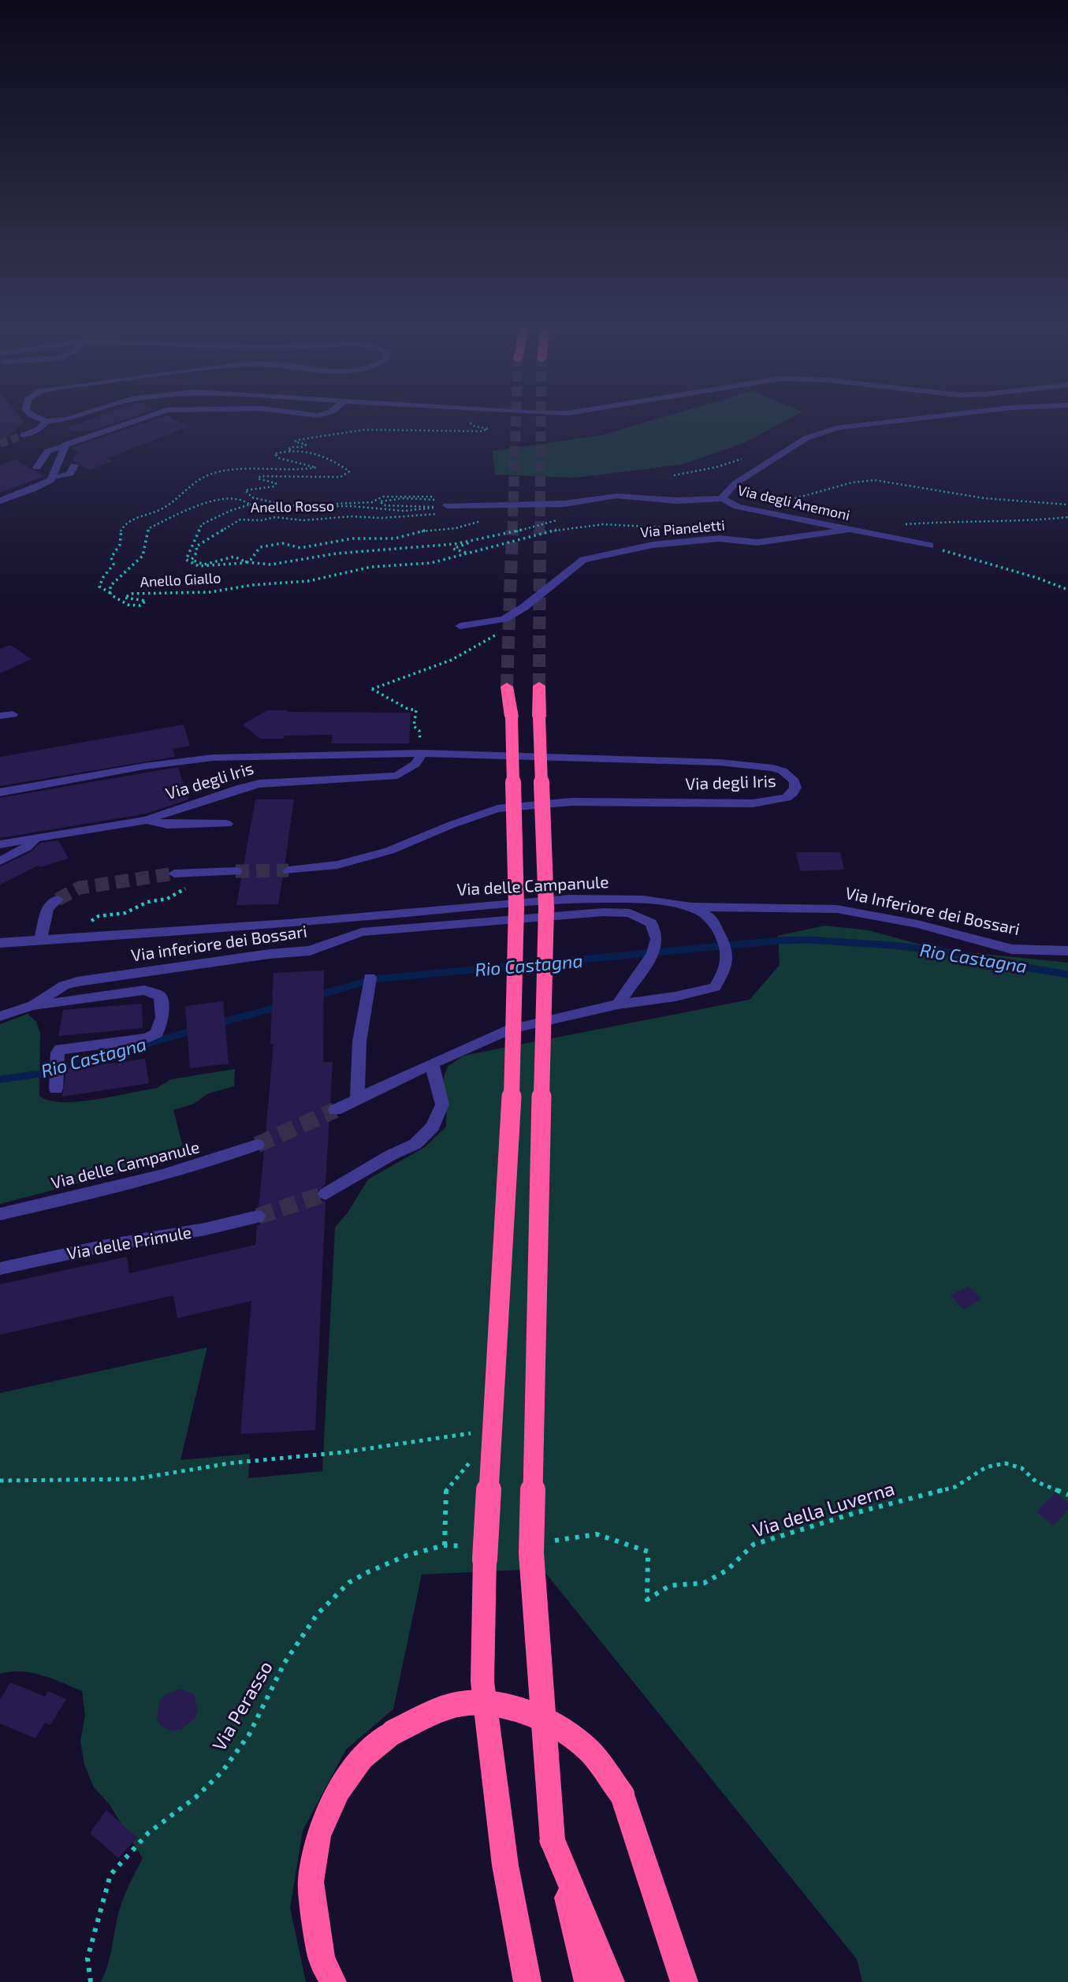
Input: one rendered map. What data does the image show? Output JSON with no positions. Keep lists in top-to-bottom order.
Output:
{
  "streets": {
    "street": [
      "Via degli Anemoni",
      "Via Pianeletti",
      "Via degli Iris",
      "Via delle Campanule",
      "Via Inferiore dei Bossari",
      "Via inferiore dei Bossari",
      "Via delle Primule"
    ],
    "path": [
      "Anello Rosso",
      "Anello Giallo",
      "Via della Luverna",
      "Via Perasso"
    ]
  },
  "crossings": [
    ["Via degli Anemoni", "Via Pianeletti"],
    ["Anello Rosso", "Anello Giallo"],
    ["Via delle Campanule", "Via Inferiore dei Bossari"],
    ["Via delle Campanule", "Via inferiore dei Bossari"]
  ],
  "water": ["Rio Castagna"]
}
